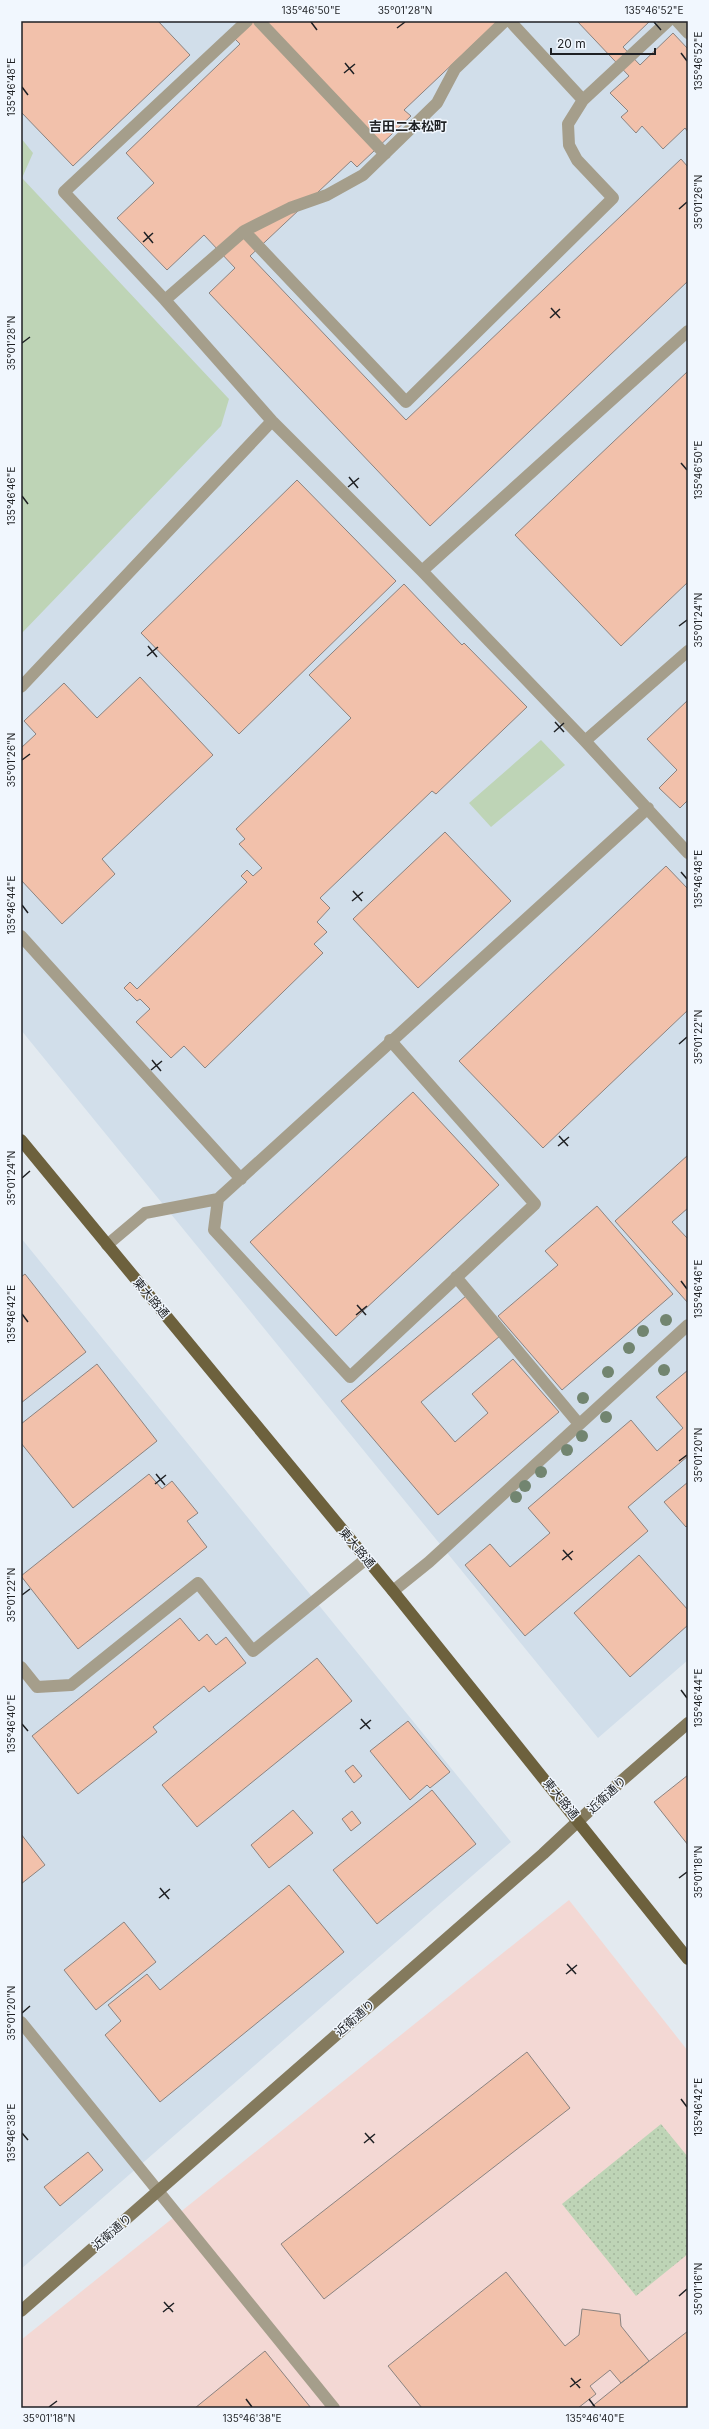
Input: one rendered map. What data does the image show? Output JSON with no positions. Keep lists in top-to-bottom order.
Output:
{
  "streets": {
    "main road": ["東大路通"],
    "street": ["近衛通り"]
  },
  "crossings": [
    ["東大路通", "近衛通り"]
  ],
  "districts": ["吉田二本松町"],
  "scale_bar": "20 m",
  "coordinates": [
    "135°46'50\"E",
    "35°01'28\"N",
    "135°46'52\"E",
    "135°46'48\"E",
    "35°01'26\"N",
    "135°46'46\"E",
    "35°01'24\"N",
    "135°46'44\"E",
    "35°01'22\"N",
    "135°46'42\"E",
    "35°01'20\"N",
    "135°46'40\"E",
    "35°01'18\"N",
    "135°46'38\"E",
    "35°01'16\"N"
  ]
}
